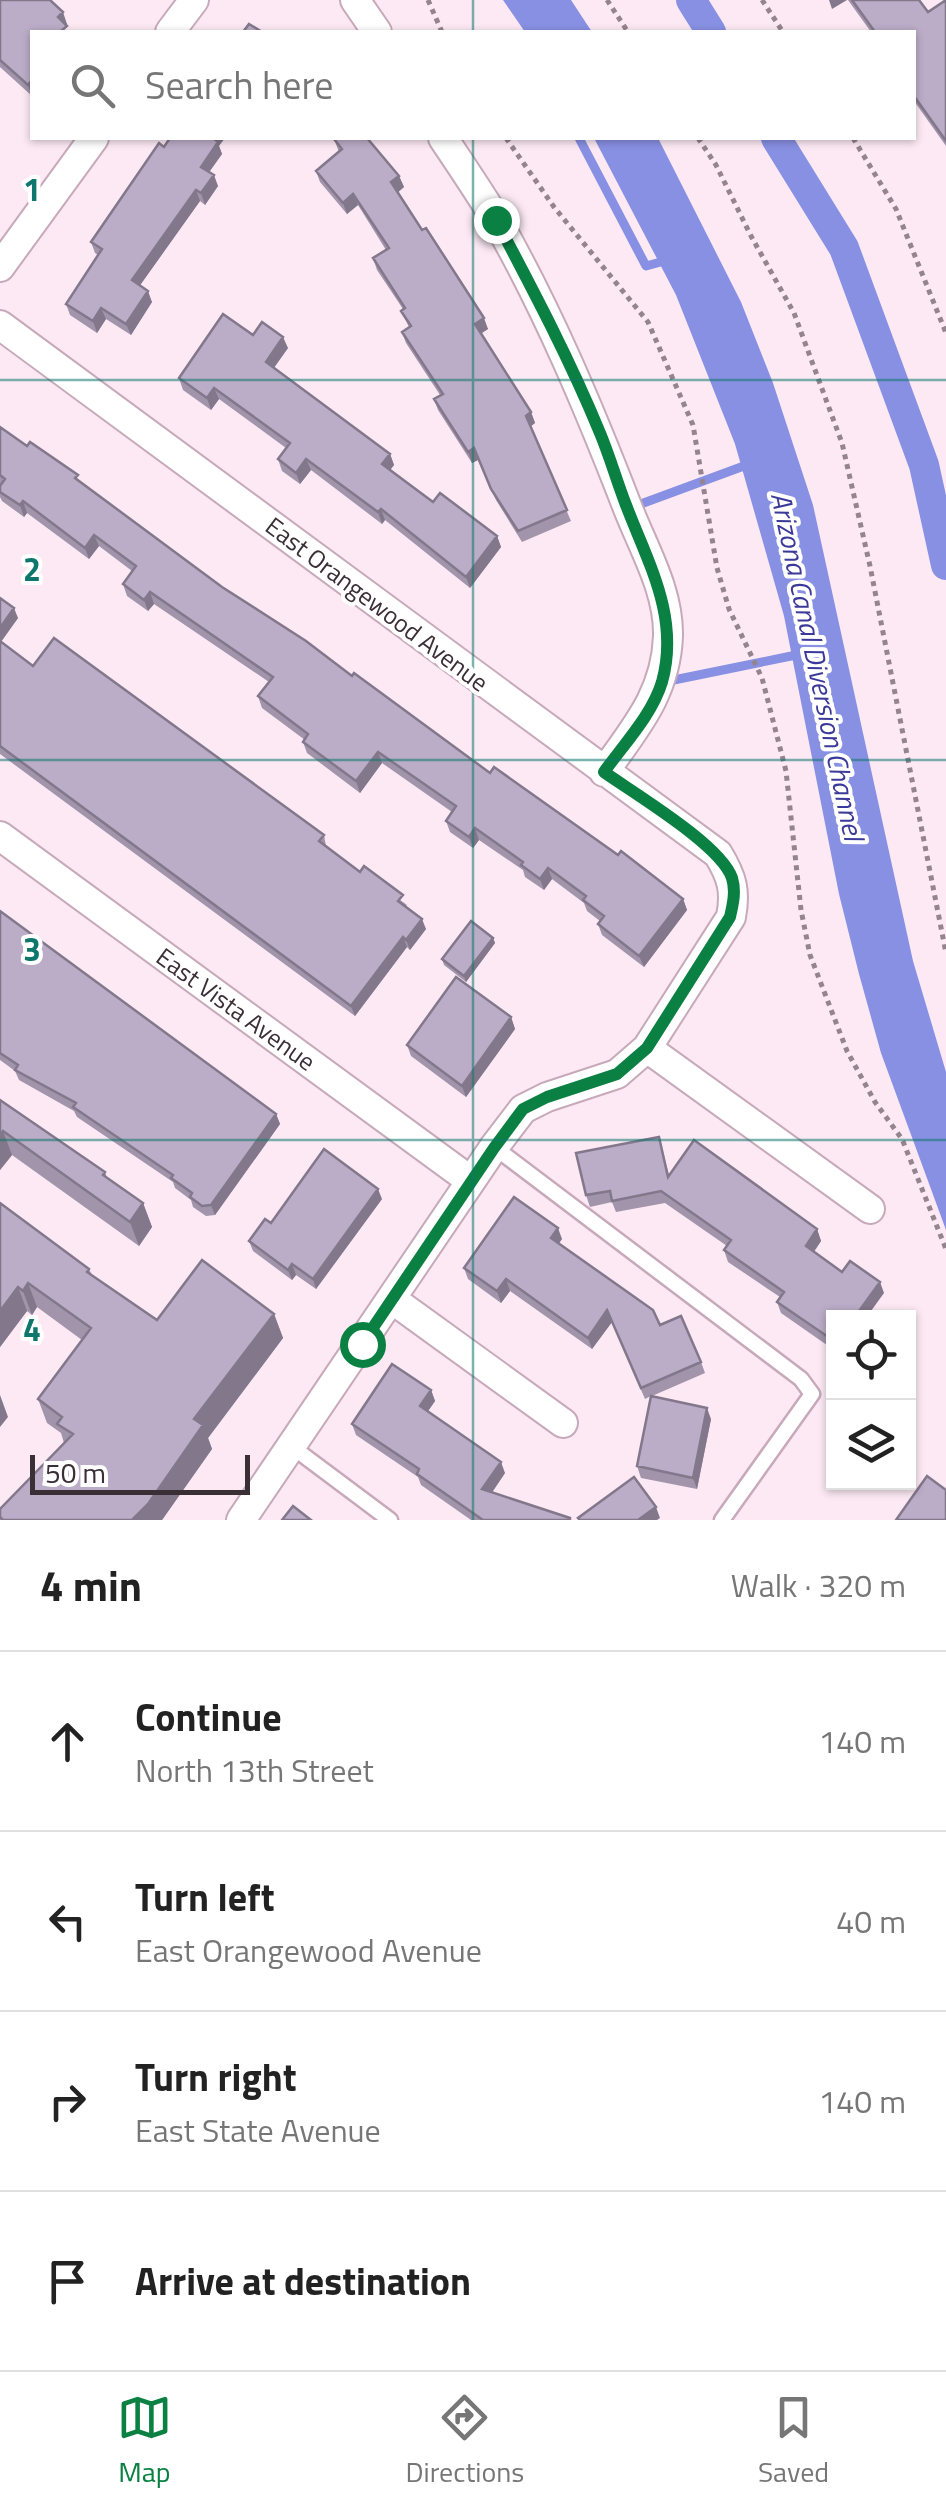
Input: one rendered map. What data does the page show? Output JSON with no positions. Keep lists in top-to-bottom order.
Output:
{
  "streets": {
    "street": ["East Orangewood Avenue", "East Vista Avenue"]
  },
  "water": ["Arizona Canal Diversion Channel"],
  "scale_bar": "50 m",
  "page": {
    "search": "Search here",
    "scale": "50 m",
    "heading": ["4 min", "Walk · 320 m"],
    "list": [
      ["Continue", "North 13th Street", "140 m"],
      ["Turn left", "East Orangewood Avenue", "40 m"],
      ["Turn right", "East State Avenue", "140 m"],
      "Arrive at destination"
    ],
    "nav": ["Map", "Directions", "Saved"]
  },
  "grid": {
    "rows": [
      "1",
      "2",
      "3",
      "4"
    ]
  }
}
